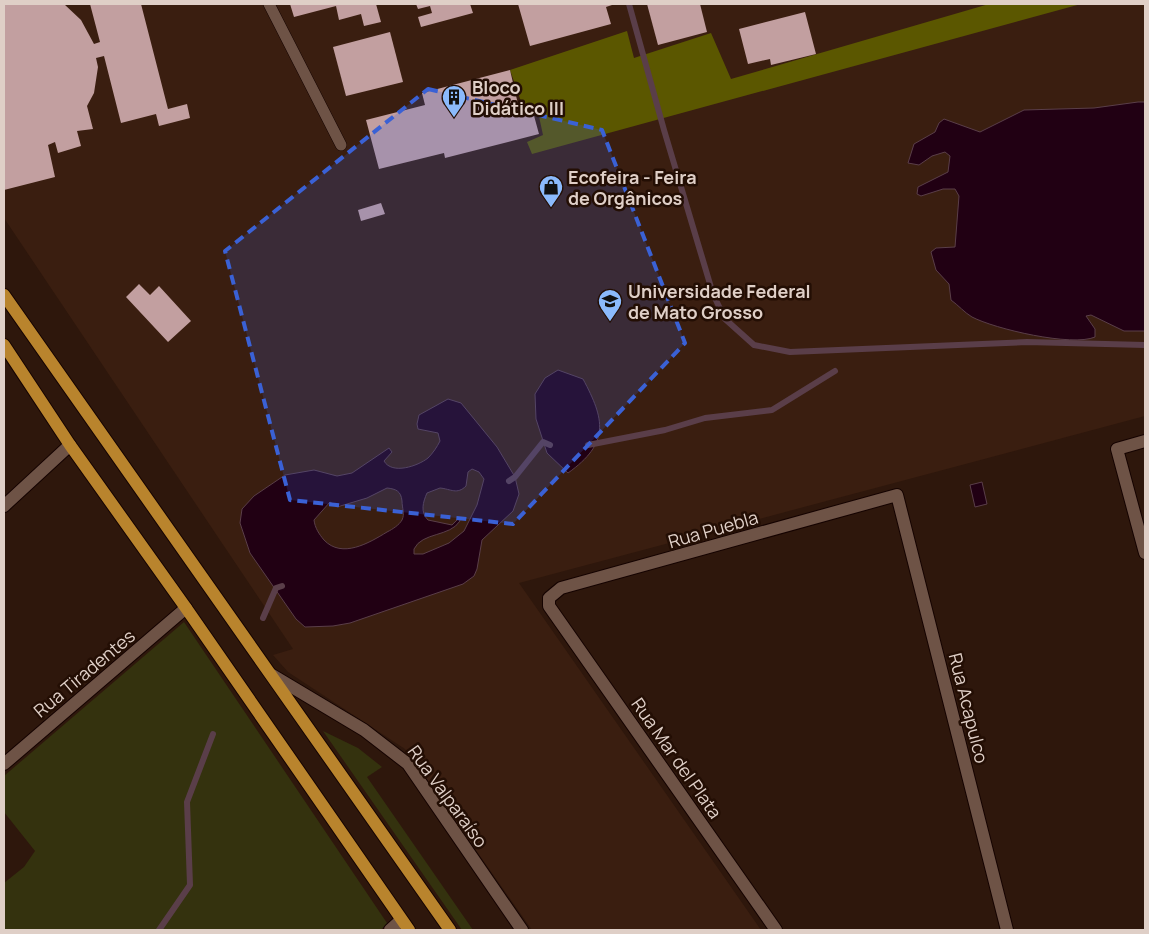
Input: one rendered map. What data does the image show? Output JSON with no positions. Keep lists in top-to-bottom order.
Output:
{
  "streets": {
    "street": [
      "Rua Puebla",
      "Rua Tiradentes",
      "Rua Acapulco",
      "Rua Mar del Plata",
      "Rua Valparaíso"
    ]
  },
  "crossings": [
    ["Rua Puebla", "Rua Acapulco"],
    ["Rua Puebla", "Rua Mar del Plata"]
  ],
  "places": {
    "building": ["Bloco Didático III"],
    "shop": ["Ecofeira - Feira de Orgânicos"],
    "school or university": ["Universidade Federal de Mato Grosso"]
  }
}
